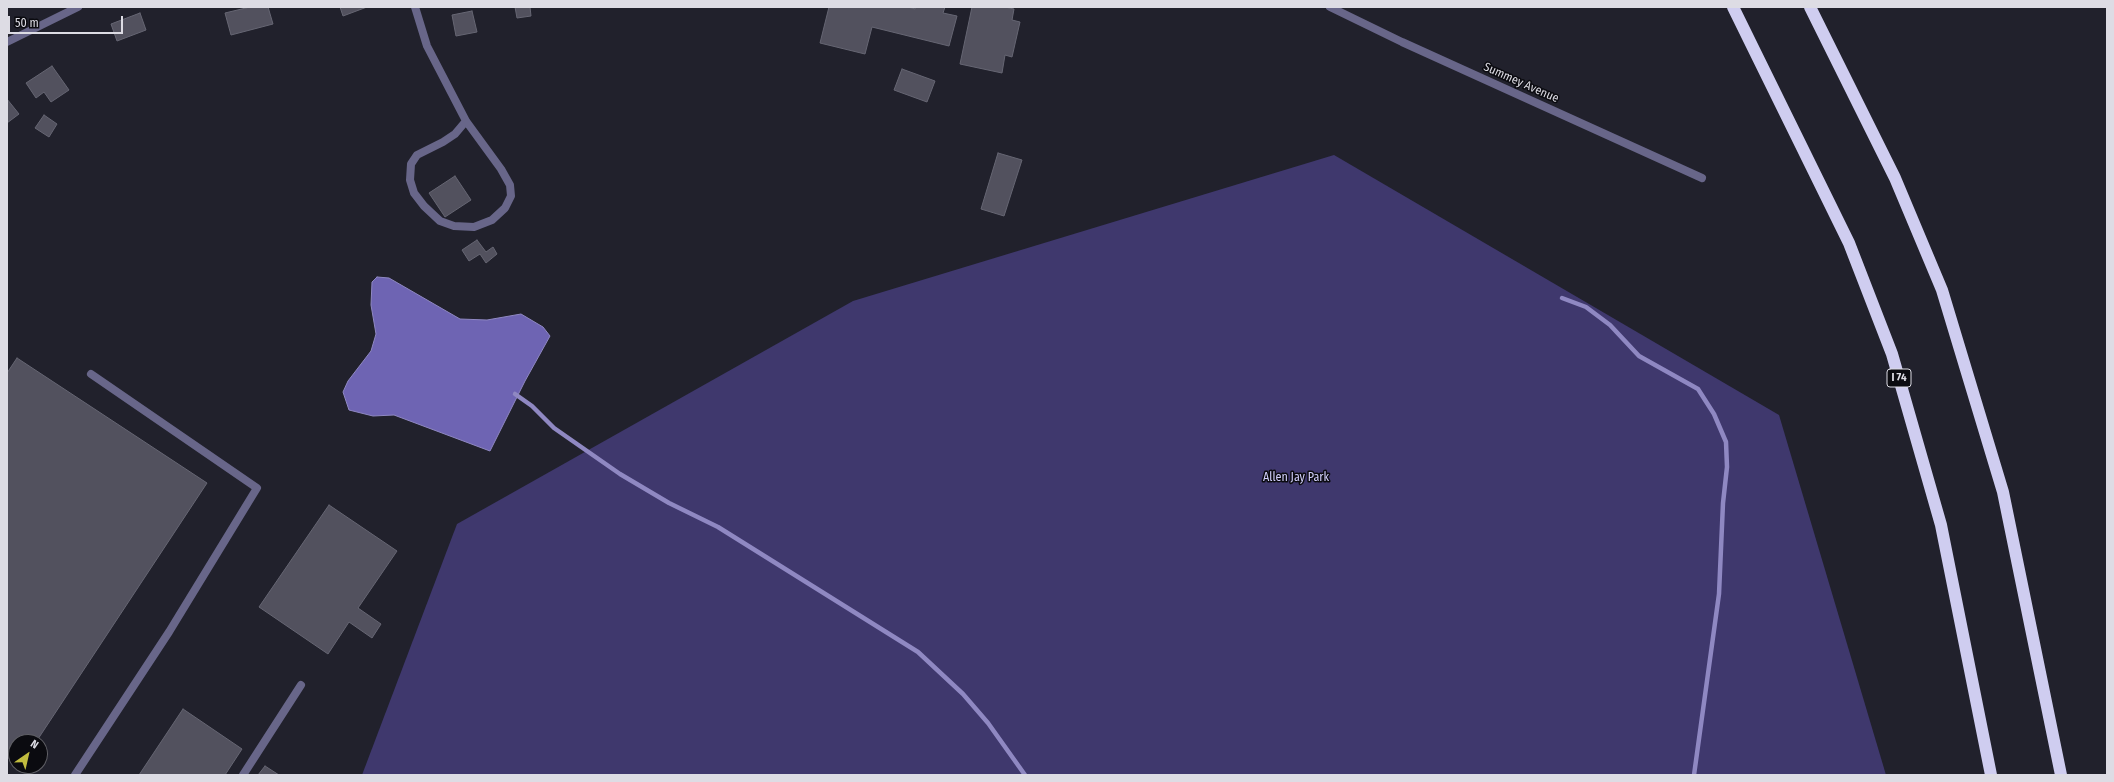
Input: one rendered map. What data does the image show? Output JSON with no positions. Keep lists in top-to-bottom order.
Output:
{
  "streets": {
    "highway": ["I 74"],
    "street": ["Summey Avenue"]
  },
  "parks": ["Allen Jay Park"],
  "scale_bar": "50 m",
  "north": "top right"
}
